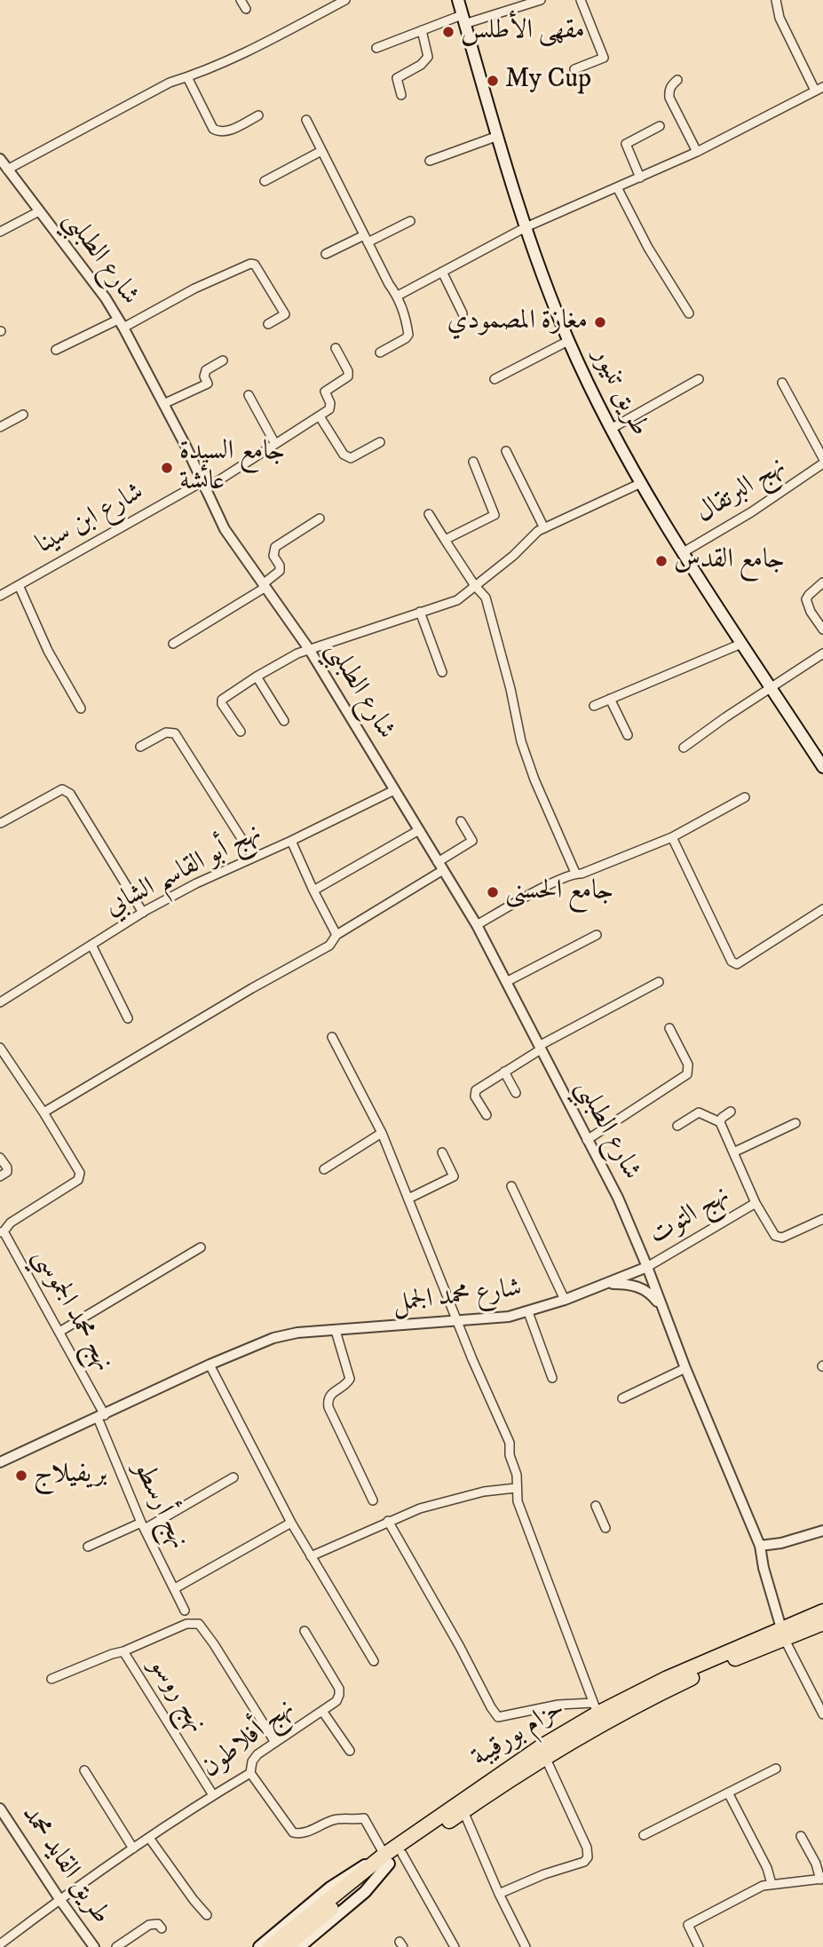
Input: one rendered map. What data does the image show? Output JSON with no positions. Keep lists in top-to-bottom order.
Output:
{
  "streets": {
    "highway": ["حزام بورقيبة"],
    "main road": ["طريق تنيور"],
    "street": [
      "شارع الطبلبي",
      "نهج البرتقال",
      "شارع ابن سينا",
      "نهج أبو القاسم الشابي",
      "نهج التوت",
      "شارع محمد الجمل",
      "نهج محمد الجموسي",
      "نهج أرسطو",
      "نهج روسو",
      "نهج أفلاطون",
      "طريق القايد محمد"
    ]
  },
  "crossings": [
    ["شارع الطبلبي", "شارع ابن سينا"],
    ["شارع الطبلبي", "نهج أبو القاسم الشابي"],
    ["شارع الطبلبي", "نهج التوت"],
    ["شارع الطبلبي", "شارع محمد الجمل"],
    ["طريق تنيور", "نهج البرتقال"],
    ["نهج التوت", "شارع محمد الجمل"],
    ["شارع محمد الجمل", "نهج محمد الجموسي"],
    ["شارع محمد الجمل", "نهج أرسطو"],
    ["نهج محمد الجموسي", "نهج أرسطو"],
    ["نهج روسو", "نهج أفلاطون"],
    ["نهج أفلاطون", "طريق القايد محمد"]
  ],
  "places": [
    "مقهى الأطلس",
    "My Cup",
    "مغازة المصمودي",
    "جامع السيدة عائشة",
    "جامع القدس",
    "جامع الحسنى",
    "بريفيلاج"
  ]
}
